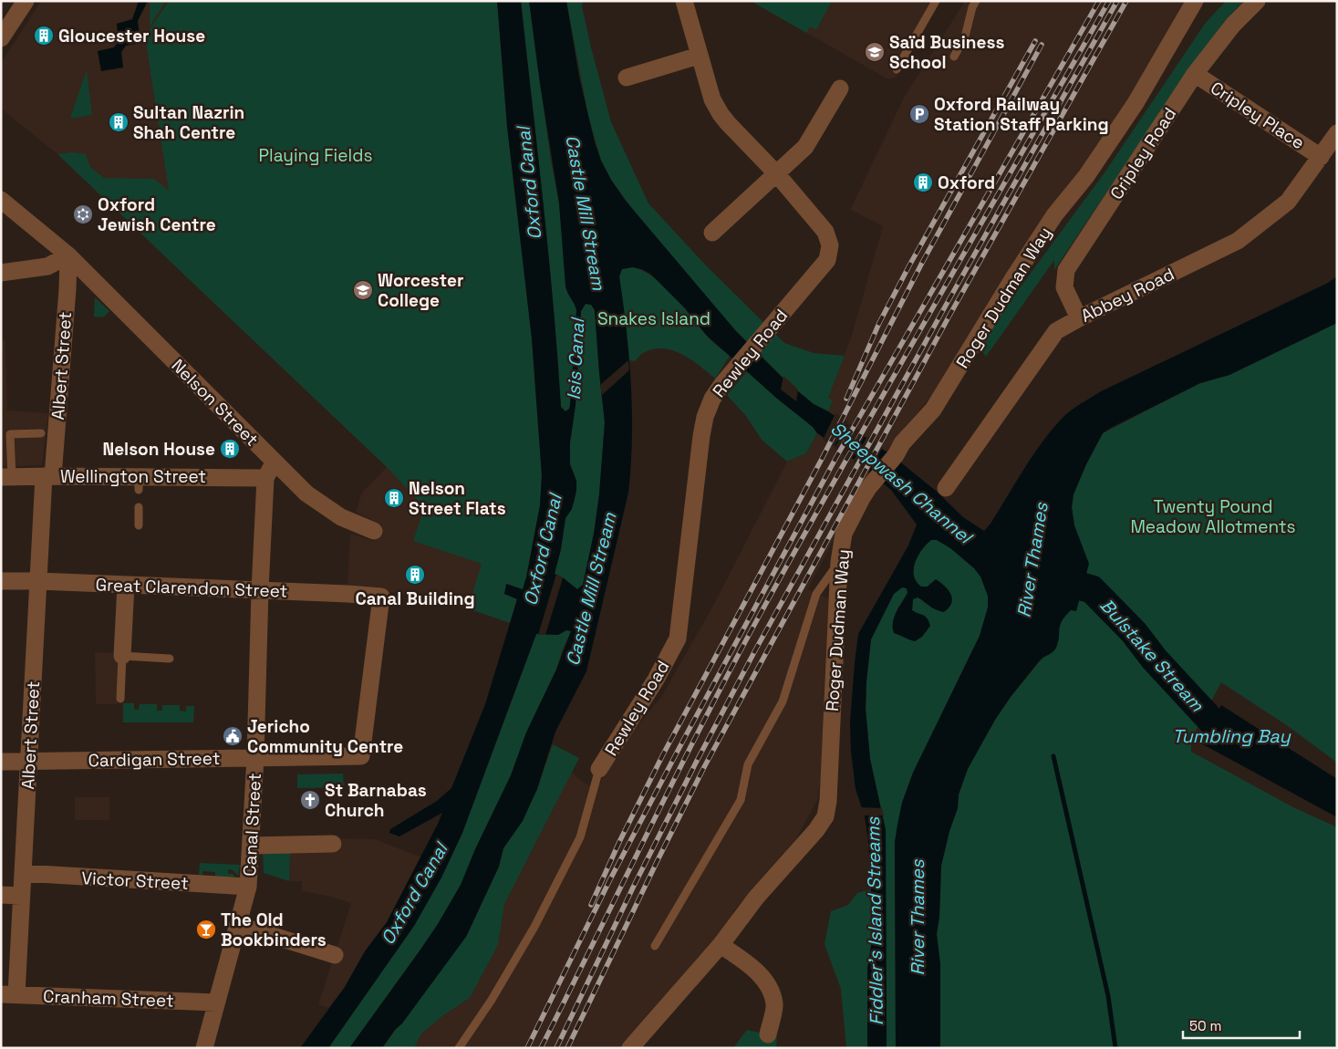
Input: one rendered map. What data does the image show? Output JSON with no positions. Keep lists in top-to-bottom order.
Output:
{
  "streets": {
    "street": [
      "Cripley Place",
      "Cripley Road",
      "Abbey Road",
      "Roger Dudman Way",
      "Rewley Road",
      "Albert Street",
      "Nelson Street",
      "Wellington Street",
      "Great Clarendon Street",
      "Cardigan Street",
      "Canal Street",
      "Victor Street",
      "Cranham Street"
    ]
  },
  "crossings": [
    ["Cripley Place", "Cripley Road"],
    ["Cripley Place", "Abbey Road"],
    ["Cripley Road", "Abbey Road"],
    ["Albert Street", "Nelson Street"],
    ["Albert Street", "Wellington Street"],
    ["Albert Street", "Great Clarendon Street"],
    ["Albert Street", "Cardigan Street"],
    ["Albert Street", "Victor Street"],
    ["Albert Street", "Cranham Street"],
    ["Nelson Street", "Canal Street"],
    ["Wellington Street", "Canal Street"],
    ["Great Clarendon Street", "Cardigan Street"],
    ["Great Clarendon Street", "Canal Street"],
    ["Cardigan Street", "Canal Street"],
    ["Canal Street", "Victor Street"],
    ["Canal Street", "Cranham Street"]
  ],
  "water": [
    "Oxford Canal",
    "Castle Mill Stream",
    "Isis Canal",
    "Sheepwash Channel",
    "River Thames",
    "Bulstake Stream",
    "Tumbling Bay",
    "Fiddler's Island Streams"
  ],
  "parks": ["Playing Fields", "Snakes Island", "Twenty Pound Meadow Allotments"],
  "places": {
    "building": [
      "Gloucester House",
      "Sultan Nazrin Shah Centre",
      "Oxford",
      "Nelson House",
      "Nelson Street Flats",
      "Canal Building"
    ],
    "school or university": ["Saïd Business School", "Worcester College"],
    "parking": ["Oxford Railway Station Staff Parking"],
    "synagogue": ["Oxford Jewish Centre"],
    "public building": ["Jericho Community Centre"],
    "church": ["St Barnabas Church"],
    "bar": ["The Old Bookbinders"]
  },
  "scale_bar": "50 m"
}
